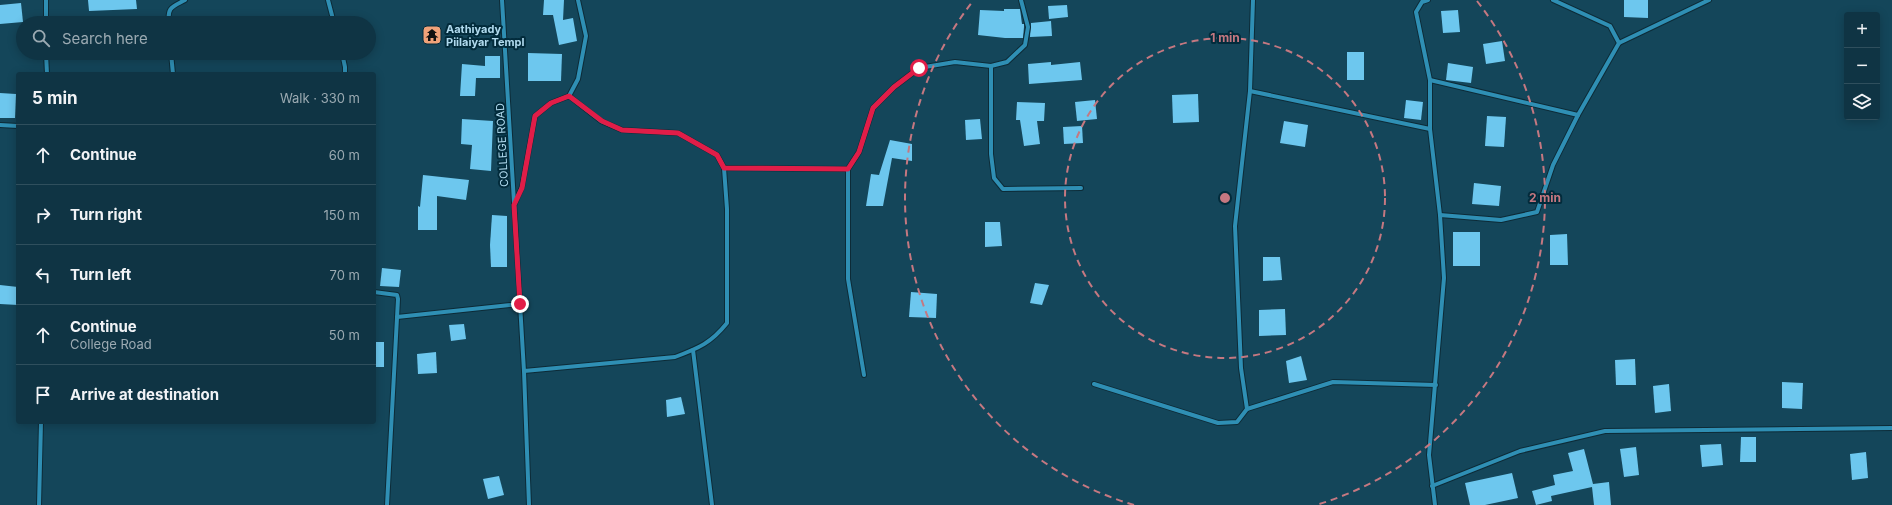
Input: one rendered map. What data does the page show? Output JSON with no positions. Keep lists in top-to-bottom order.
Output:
{
  "streets": {
    "street": ["COLLEGE ROAD"]
  },
  "places": {
    "temple": ["Aathiyady Piilaiyar Templ"]
  },
  "page": {
    "map_buttons": ["+", "−"],
    "search": "Search here",
    "heading": ["5 min", "Walk · 330 m"],
    "list": [
      ["Continue", "60 m"],
      ["Turn right", "150 m"],
      ["Turn left", "70 m"],
      ["Continue", "College Road", "50 m"],
      "Arrive at destination"
    ]
  },
  "rings": ["1 min", "2 min"]
}
